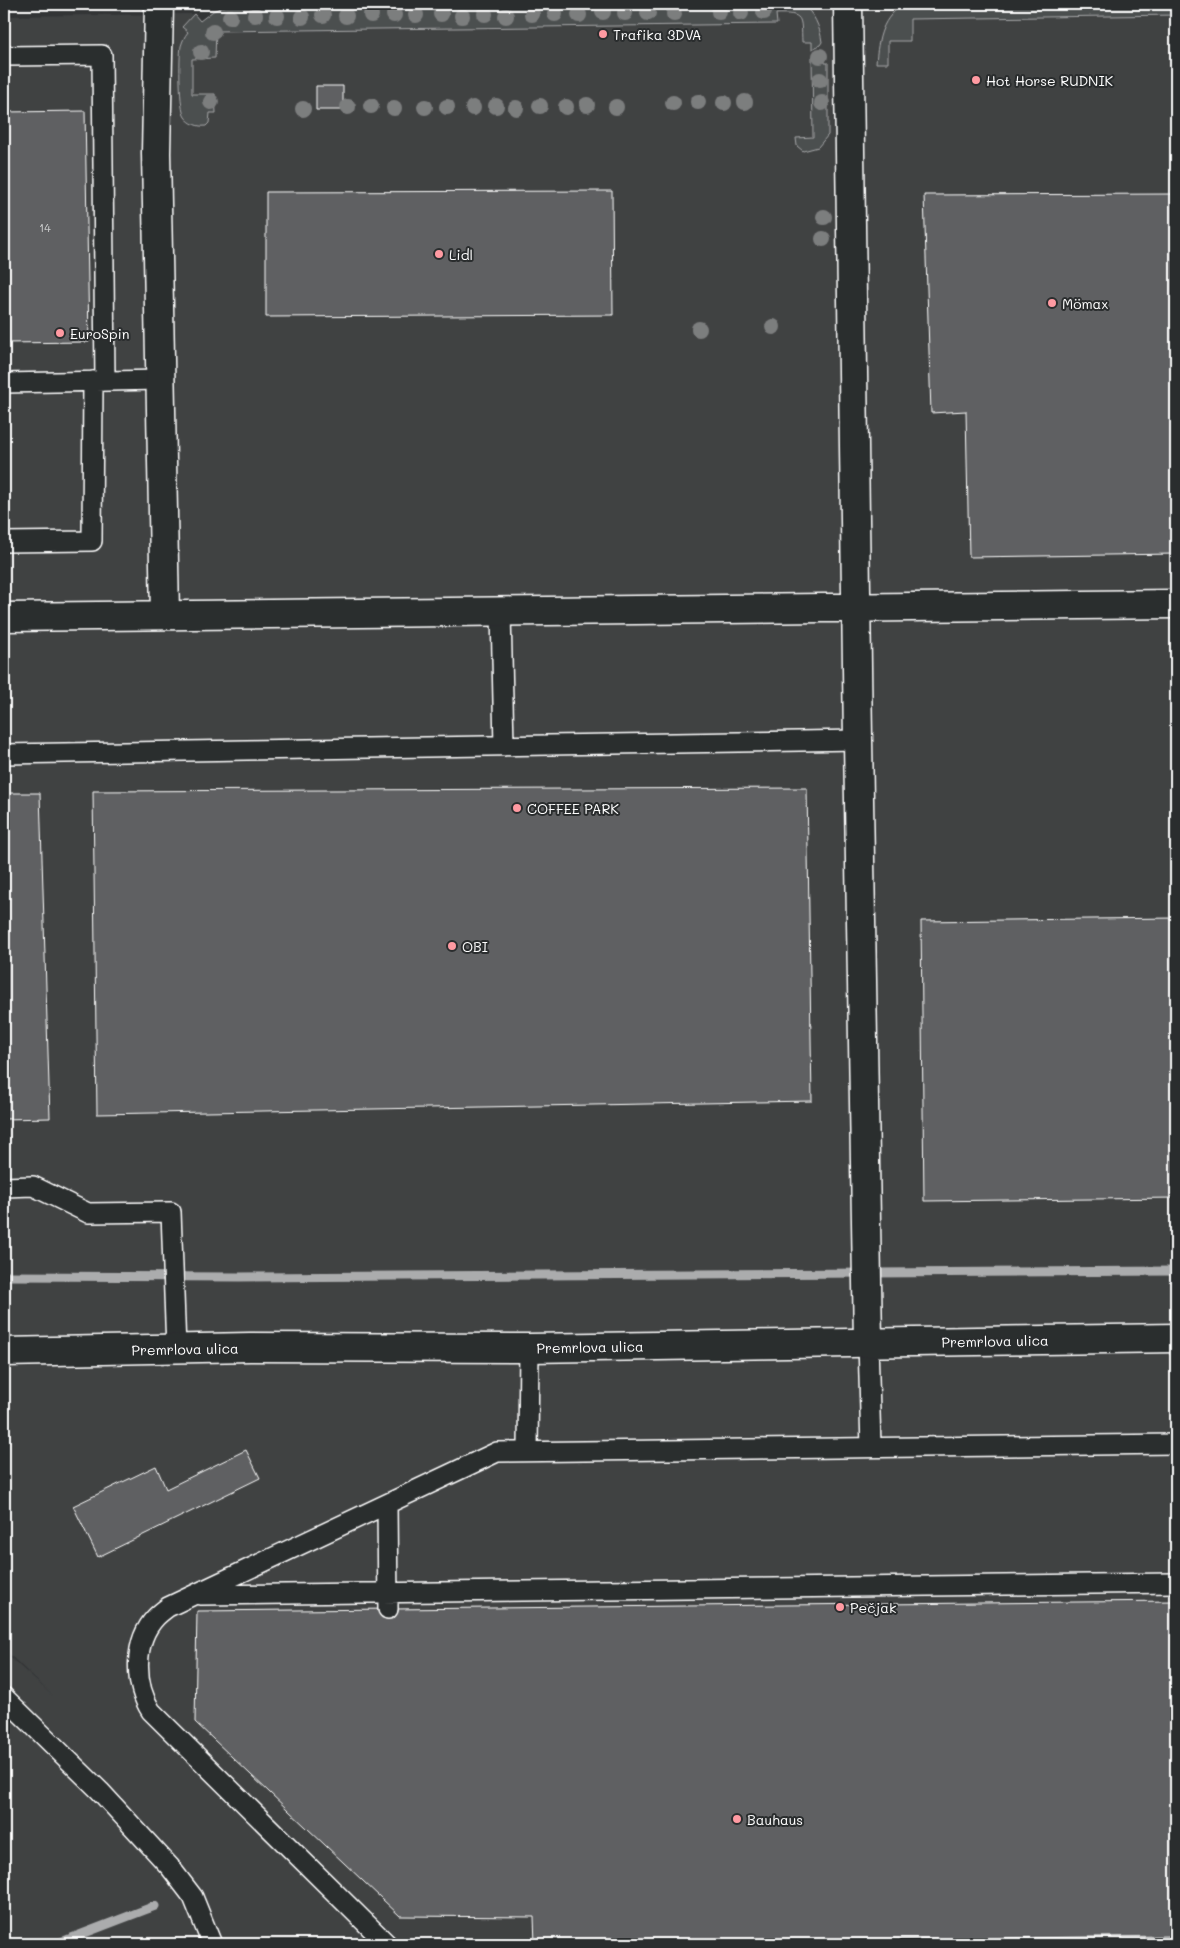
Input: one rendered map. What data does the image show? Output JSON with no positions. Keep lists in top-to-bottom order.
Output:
{
  "streets": {
    "street": ["Premrlova ulica"]
  },
  "places": [
    "Trafika 3DVA",
    "Hot Horse RUDNIK",
    "Lidl",
    "Mömax",
    "EuroSpin",
    "COFFEE PARK",
    "OBI",
    "Pečjak",
    "Bauhaus"
  ],
  "house_numbers": ["14"]
}
